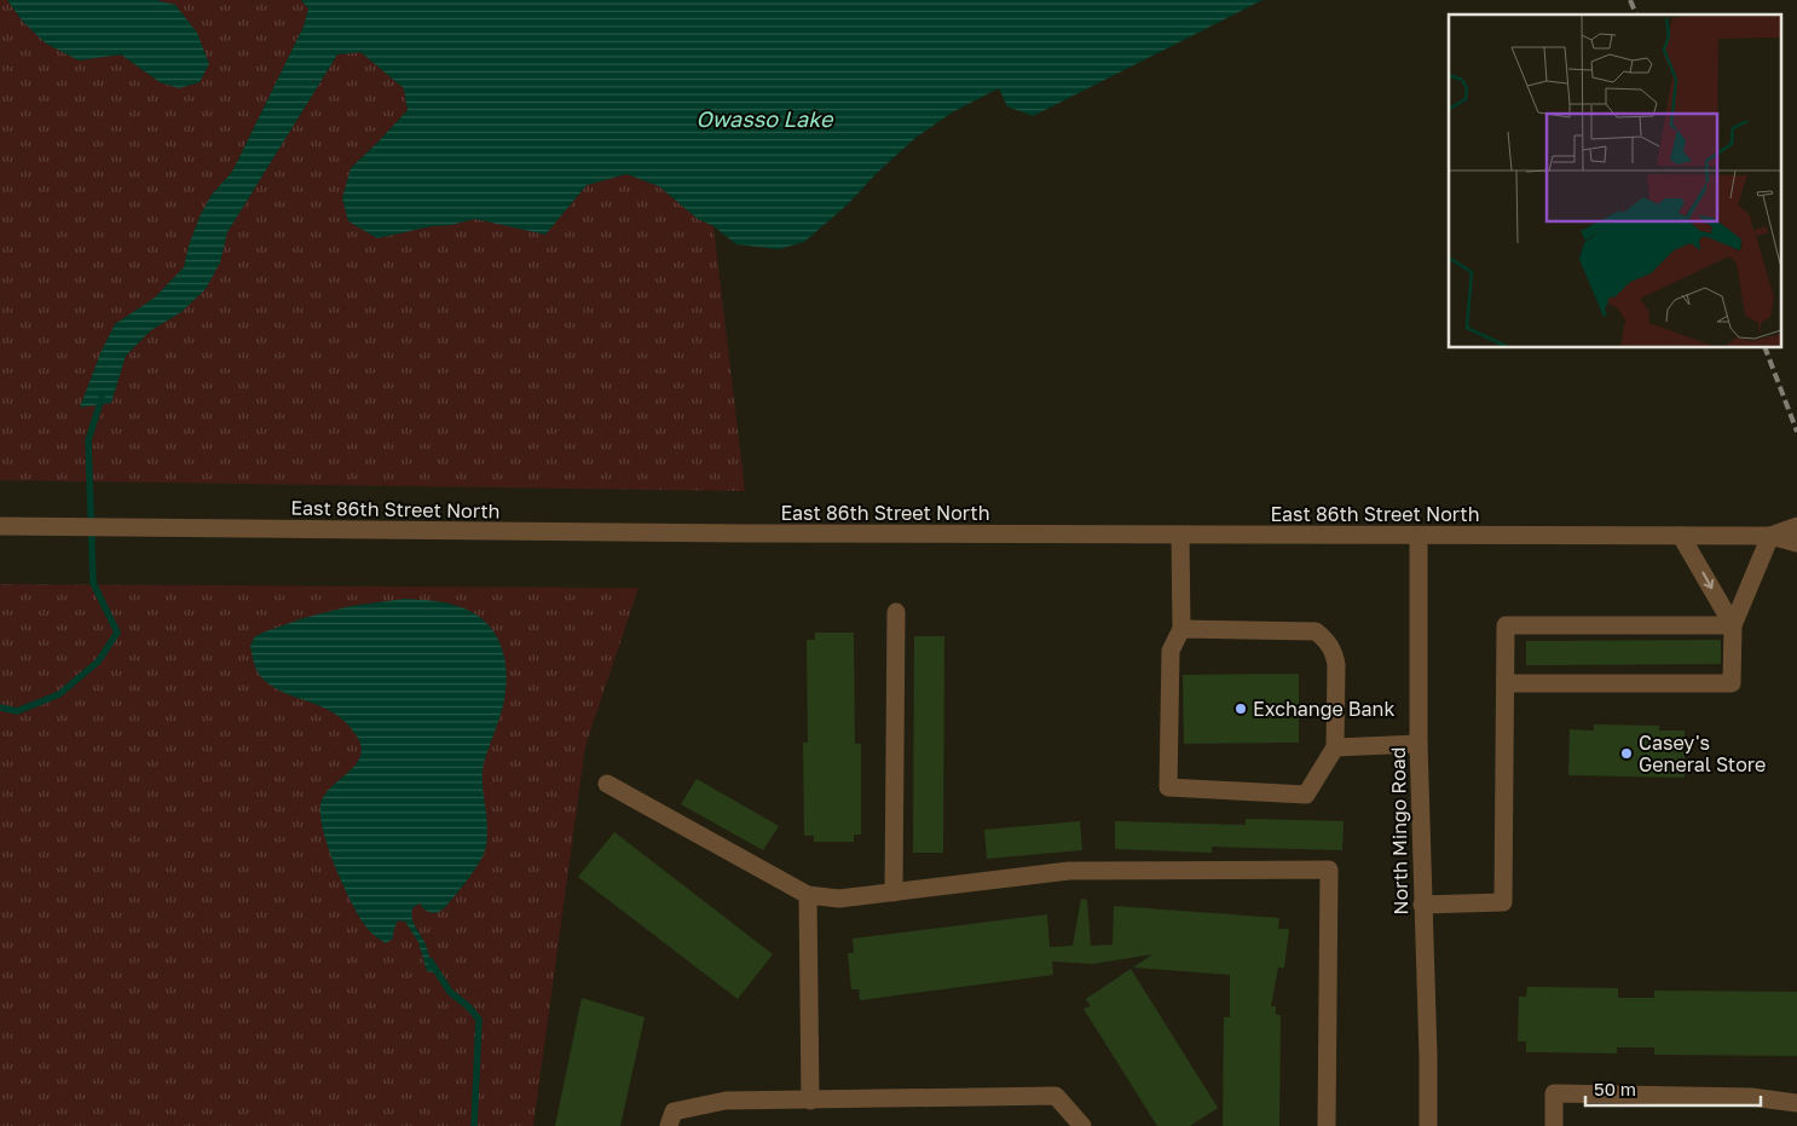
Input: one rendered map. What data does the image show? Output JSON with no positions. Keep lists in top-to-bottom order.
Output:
{
  "streets": {
    "street": ["East 86th Street North", "North Mingo Road"]
  },
  "crossings": [
    ["East 86th Street North", "North Mingo Road"]
  ],
  "water": ["Owasso Lake"],
  "places": ["Exchange Bank", "Casey's General Store"],
  "scale_bar": "50 m"
}
